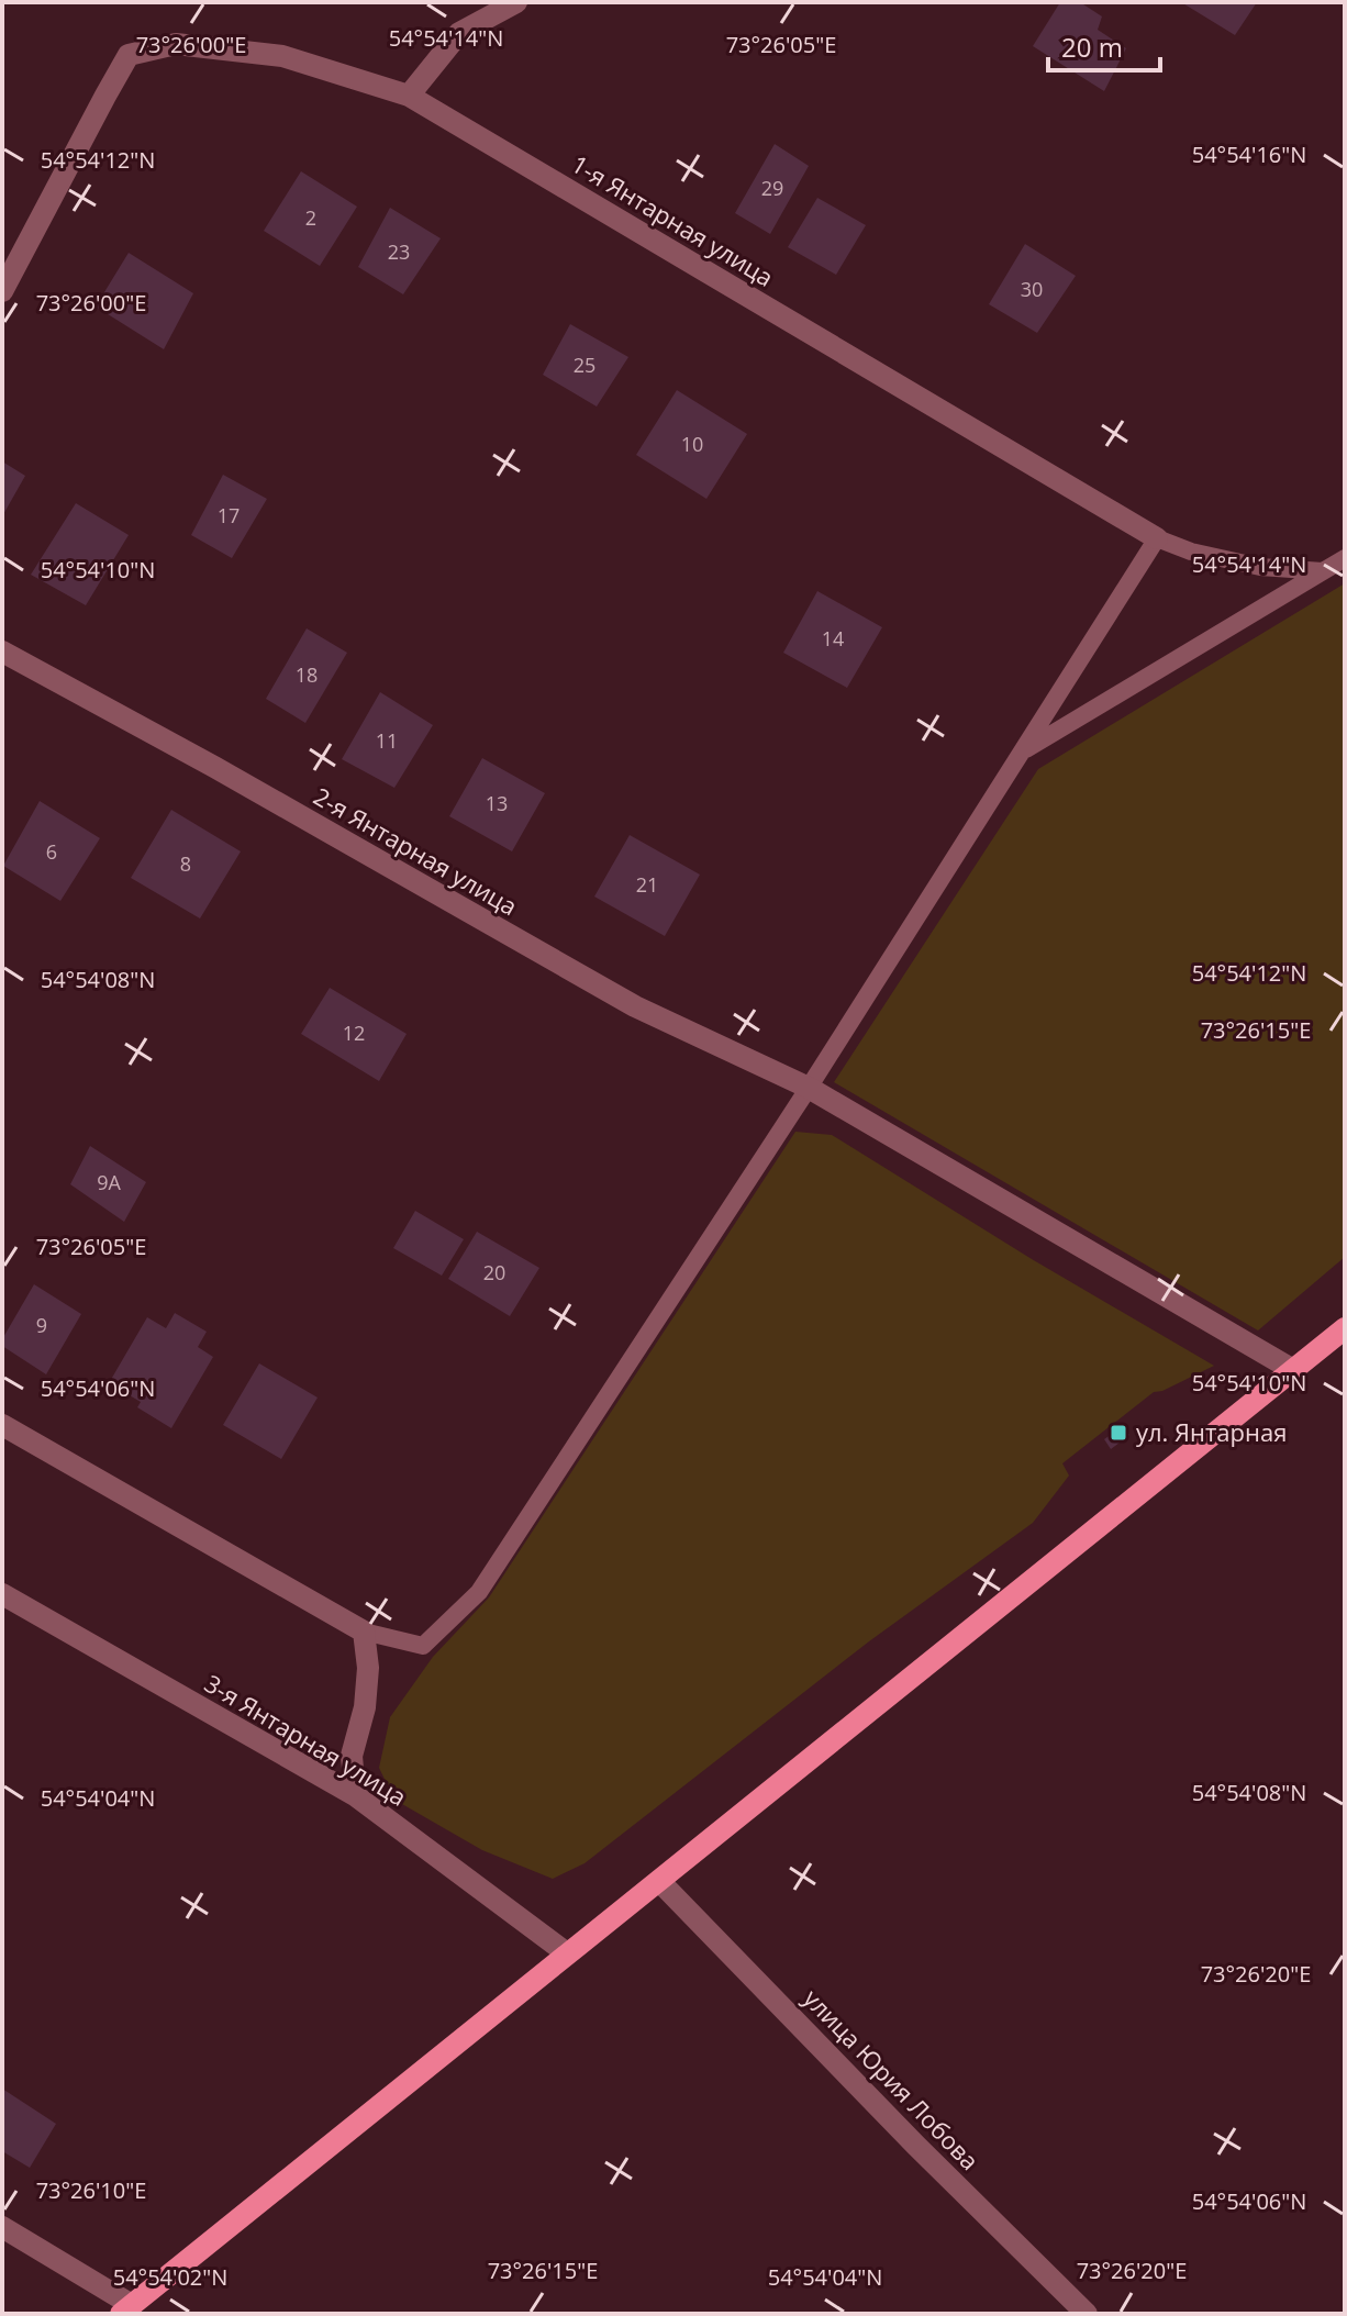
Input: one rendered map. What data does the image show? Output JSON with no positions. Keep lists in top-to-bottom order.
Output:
{
  "streets": {
    "street": [
      "1-я Янтарная улица",
      "2-я Янтарная улица",
      "3-я Янтарная улица",
      "улица Юрия Лобова"
    ]
  },
  "places": {
    "transit": ["ул. Янтарная"]
  },
  "house_numbers": [
    "29",
    "2",
    "23",
    "30",
    "25",
    "10",
    "17",
    "14",
    "18",
    "11",
    "13",
    "6",
    "8",
    "21",
    "12",
    "9А",
    "20",
    "9"
  ],
  "scale_bar": "20 m",
  "coordinates": [
    "54°54'14\"N",
    "73°26'00\"E",
    "73°26'05\"E",
    "54°54'16\"N",
    "54°54'12\"N",
    "54°54'10\"N",
    "54°54'08\"N",
    "73°26'15\"E",
    "54°54'06\"N",
    "54°54'04\"N",
    "73°26'20\"E",
    "73°26'10\"E",
    "54°54'02\"N"
  ]
}
